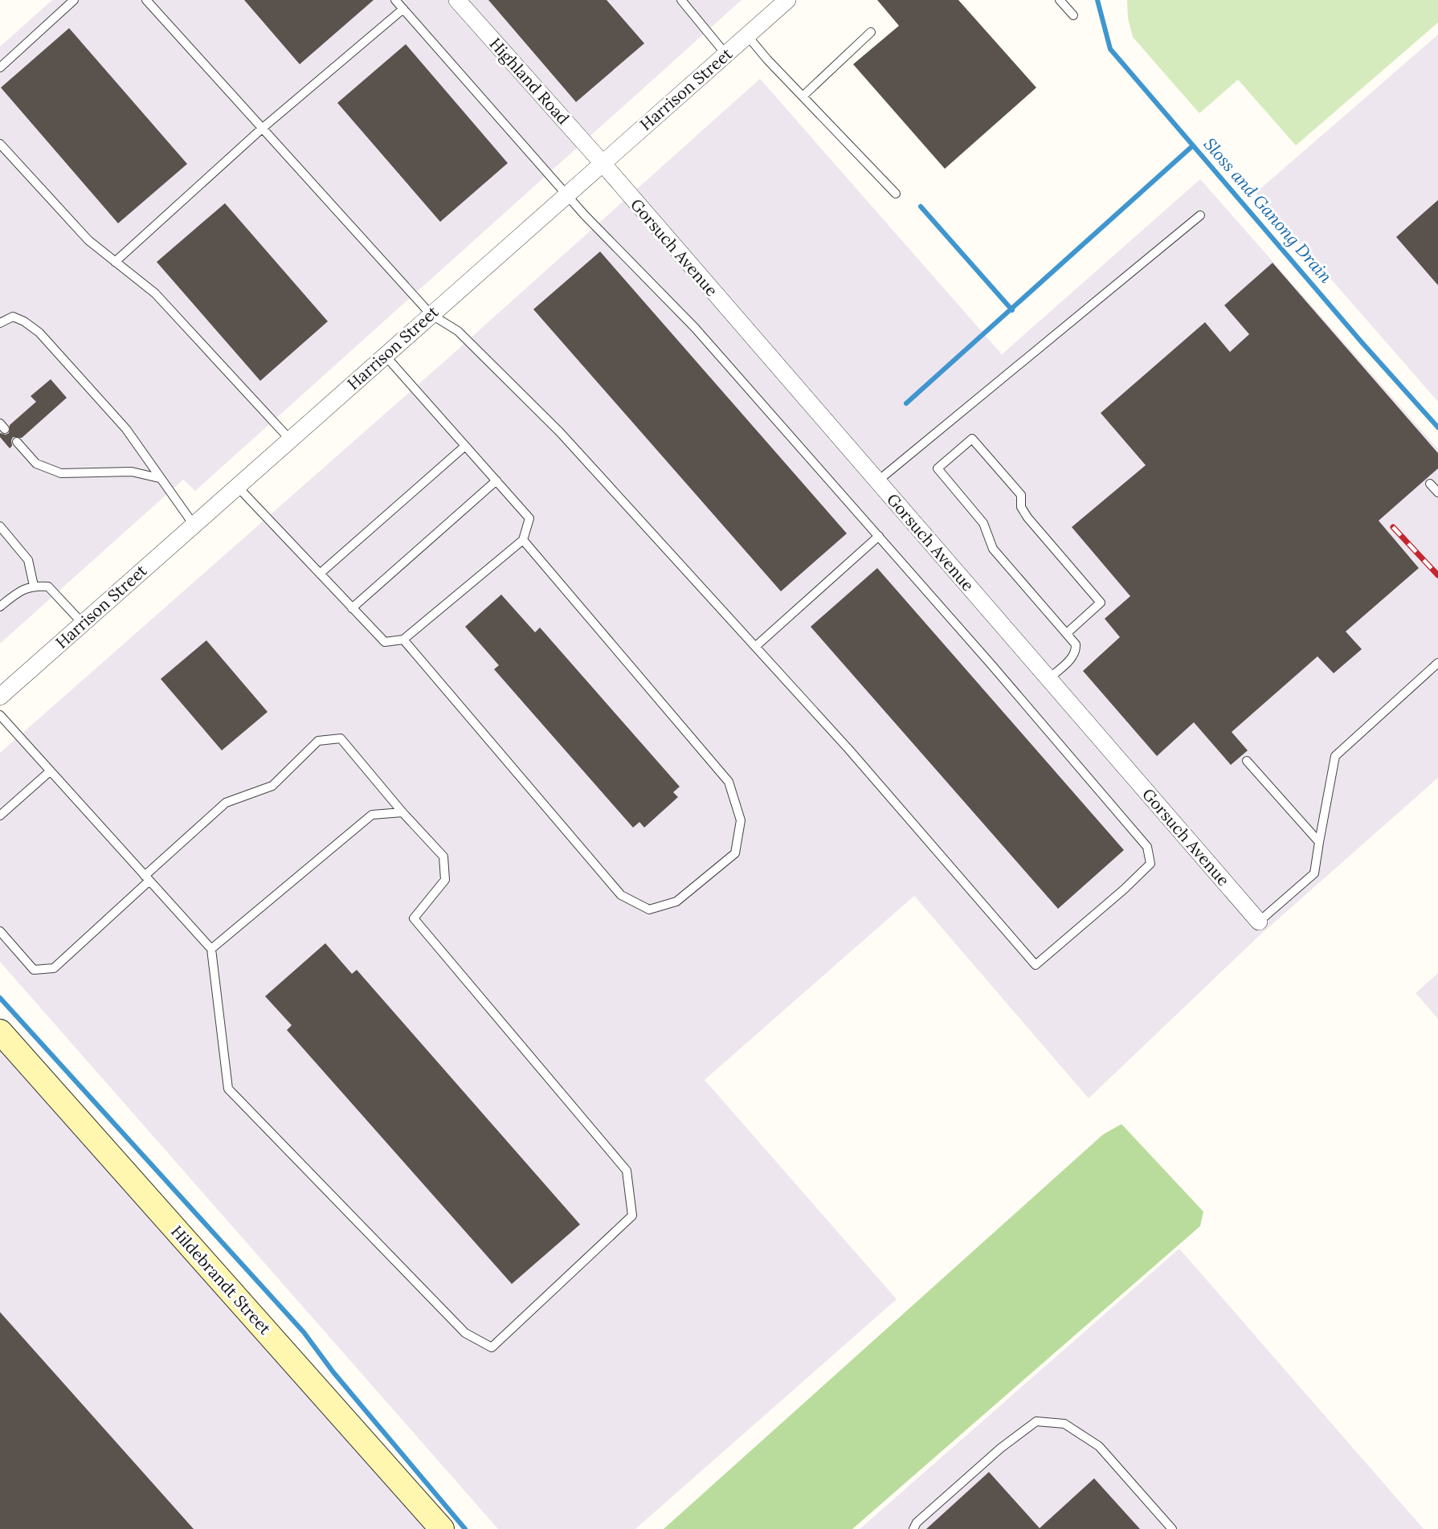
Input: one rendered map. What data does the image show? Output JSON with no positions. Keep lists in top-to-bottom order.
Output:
{
  "streets": {
    "street": [
      "Highland Road",
      "Harrison Street",
      "Gorsuch Avenue",
      "Hildebrandt Street"
    ]
  },
  "crossings": [
    ["Highland Road", "Harrison Street"],
    ["Highland Road", "Gorsuch Avenue"],
    ["Harrison Street", "Gorsuch Avenue"]
  ],
  "water": ["Sloss and Ganong Drain"]
}
